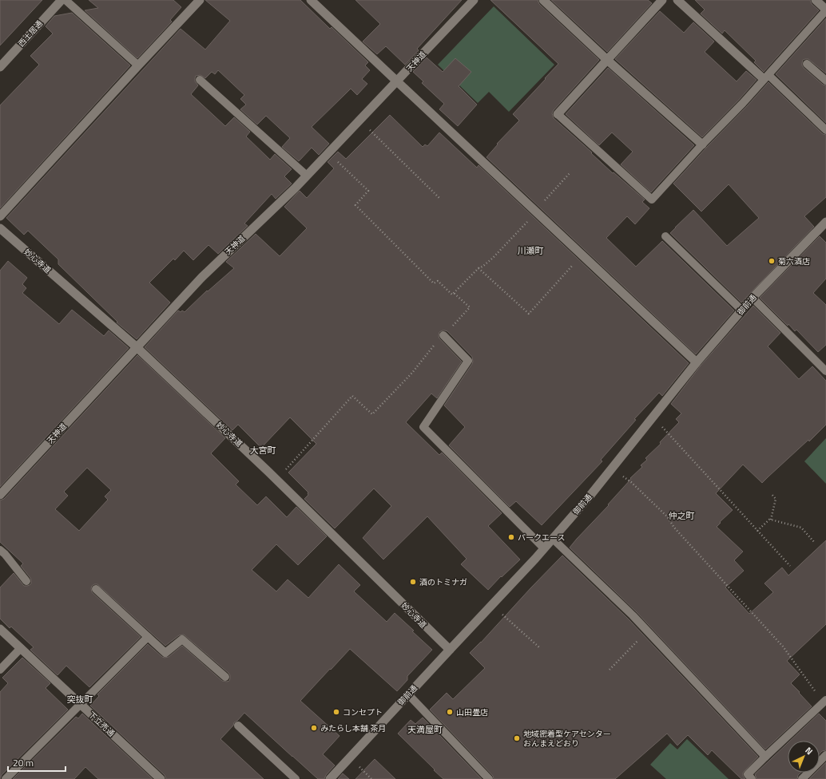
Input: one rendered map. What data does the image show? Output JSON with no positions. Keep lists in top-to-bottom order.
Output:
{
  "streets": {
    "street": [
      "西土居通",
      "天神道",
      "妙心寺道",
      "御前通",
      "下立売通"
    ]
  },
  "crossings": [
    ["天神道", "妙心寺道"],
    ["妙心寺道", "御前通"]
  ],
  "districts": [
    "川瀬町",
    "大宮町",
    "仲之町",
    "突抜町",
    "天満屋町"
  ],
  "places": [
    "菊六酒店",
    "パークエース",
    "酒のトミナガ",
    "コンセプト",
    "山田畳店",
    "みたらし本舗 茶月",
    "地域密着型ケアセンター おんまえどおり"
  ],
  "scale_bar": "20 m",
  "north": "top right"
}
